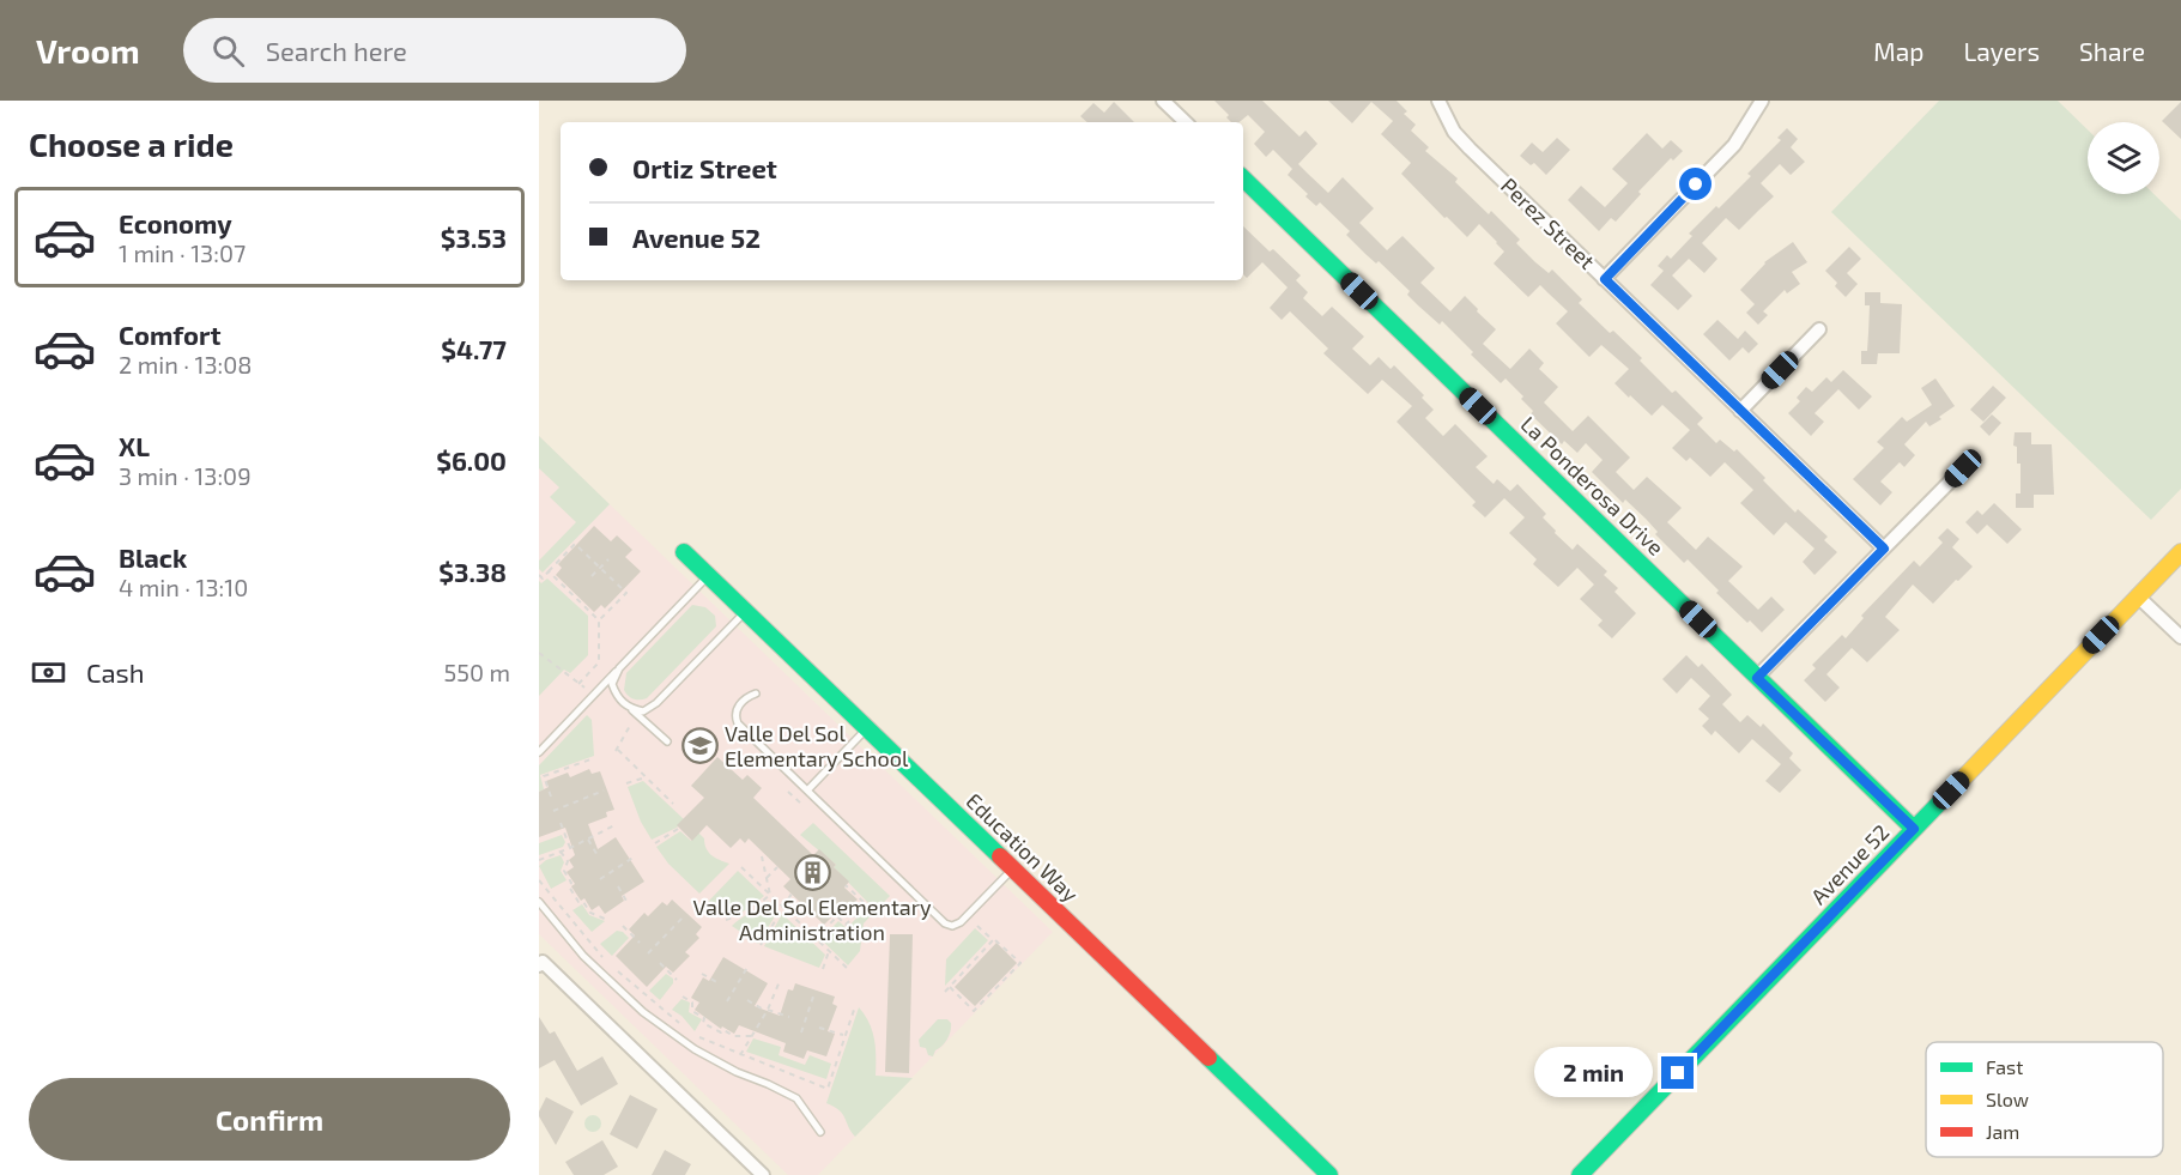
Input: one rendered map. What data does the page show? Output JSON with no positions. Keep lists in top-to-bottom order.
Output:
{
  "streets": {
    "street": [
      "Perez Street",
      "La Ponderosa Drive",
      "Education Way",
      "Avenue 52"
    ]
  },
  "crossings": [
    ["La Ponderosa Drive", "Avenue 52"]
  ],
  "places": {
    "school or university": ["Valle Del Sol Elementary School"],
    "building": ["Valle Del Sol Elementary Administration"]
  },
  "legend": ["Fast", "Slow", "Jam"],
  "page": {
    "header": "Vroom",
    "search": "Search here",
    "nav": ["Map", "Layers", "Share"],
    "heading": "Choose a ride",
    "banner": ["Ortiz Street", "Avenue 52"],
    "list": [
      {
        "name": "Economy",
        "note": "1 min · 13:07",
        "value": "$3.53"
      },
      {
        "name": "Comfort",
        "note": "2 min · 13:08",
        "value": "$4.77"
      },
      {
        "name": "XL",
        "note": "3 min · 13:09",
        "value": "$6.00"
      },
      {
        "name": "Black",
        "note": "4 min · 13:10",
        "value": "$3.38"
      }
    ],
    "pay": ["Cash", "550 m"],
    "bubble": "2 min",
    "buttons": "Confirm"
  }
}
